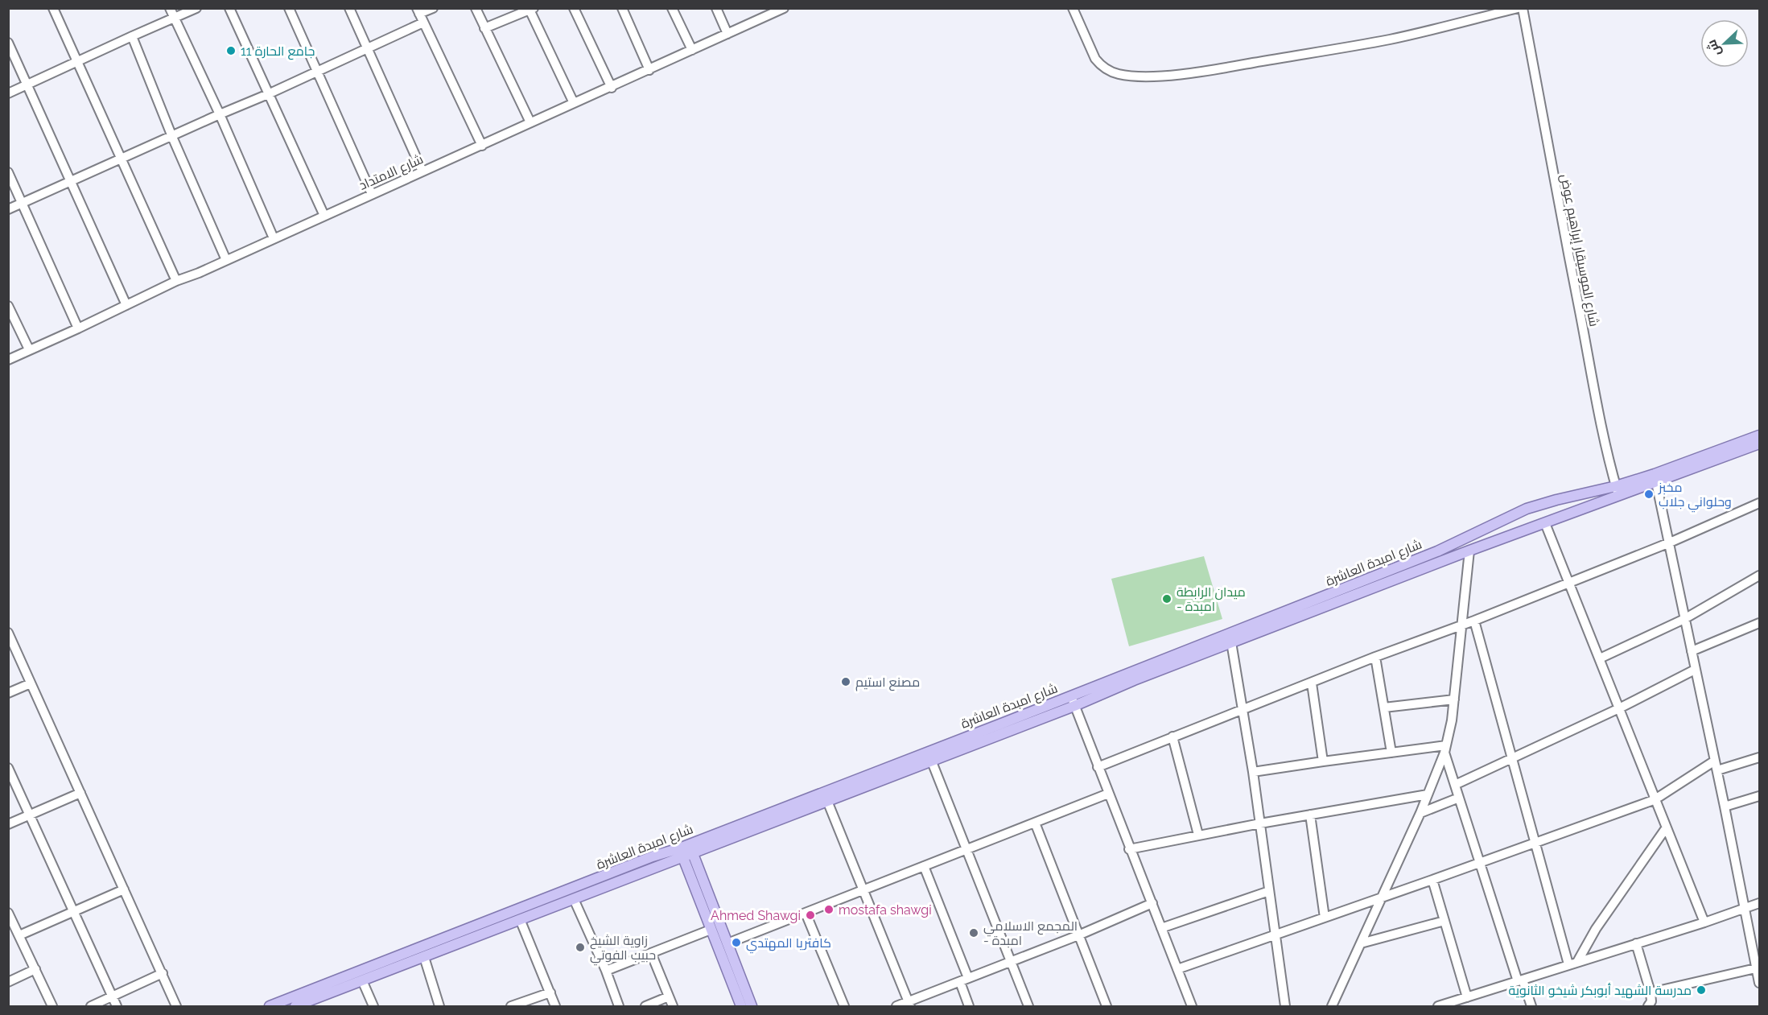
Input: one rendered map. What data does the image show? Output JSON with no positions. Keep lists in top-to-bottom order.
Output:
{
  "streets": {
    "main road": ["شارع امبدة العاشرة"],
    "street": ["شارع الامتداد", "شارع الموسيقار إبراهيم عوض"]
  },
  "crossings": [
    ["شارع الموسيقار إبراهيم عوض", "شارع امبدة العاشرة"]
  ],
  "places": [
    "جامع الحارة 11",
    "مخبز وحلواني جلاب",
    "ميدان الرابطة - امبدة",
    "مصنع استيم",
    "mostafa shawgi",
    "Ahmed Shawgi",
    "المجمع الاسلامي - امبدة",
    "كافتريا المهتدي",
    "زاوية الشيخ حبيب الفوتي",
    "مدرسة الشهيد أبوبكر شيخو الثانوية"
  ],
  "north": "bottom left"
}
